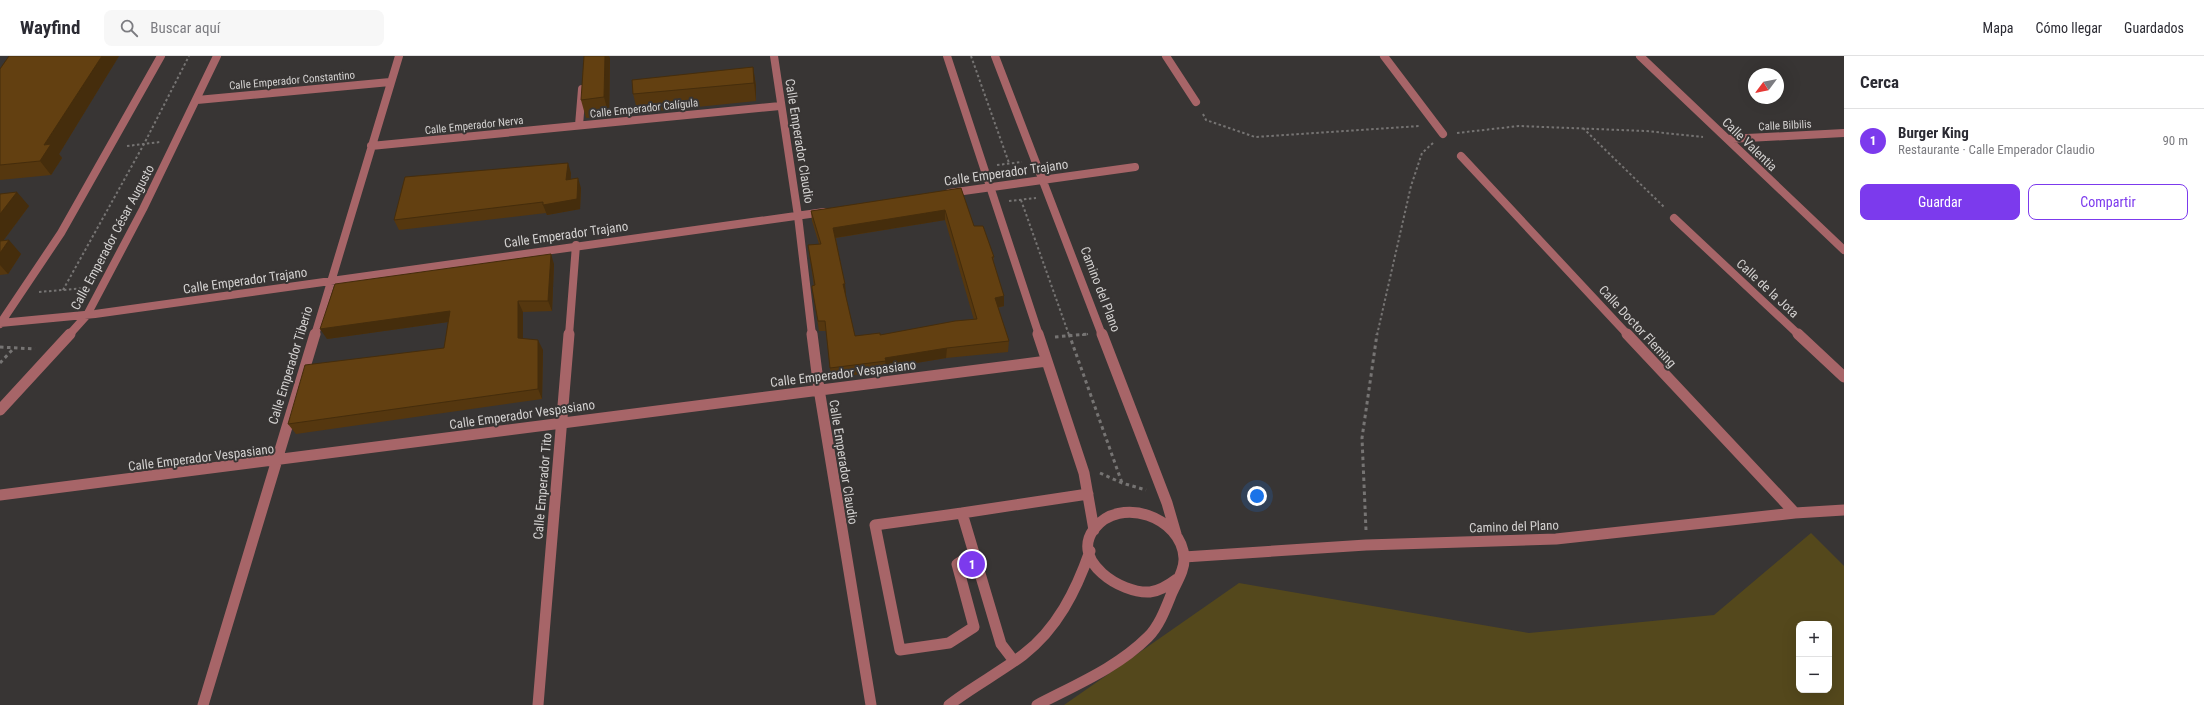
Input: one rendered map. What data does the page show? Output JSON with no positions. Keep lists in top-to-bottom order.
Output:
{
  "streets": {
    "street": [
      "Calle Emperador Constantino",
      "Calle Emperador Calígula",
      "Calle Emperador Nerva",
      "Calle Bilbilis",
      "Calle Emperador Claudio",
      "Calle Valentia",
      "Calle Emperador Trajano",
      "Calle Emperador César Augusto",
      "Calle de la Jota",
      "Camino del Plano",
      "Calle Doctor Fleming",
      "Calle Emperador Tiberio",
      "Calle Emperador Vespasiano",
      "Calle Emperador Tito"
    ]
  },
  "crossings": [
    ["Calle Emperador Constantino", "Calle Emperador César Augusto"],
    ["Calle Emperador Constantino", "Calle Emperador Tiberio"],
    ["Calle Emperador Calígula", "Calle Emperador Nerva"],
    ["Calle Emperador Calígula", "Calle Emperador Claudio"],
    ["Calle Emperador Nerva", "Calle Emperador Tiberio"],
    ["Calle Bilbilis", "Calle Valentia"],
    ["Calle Emperador Claudio", "Calle Emperador Trajano"],
    ["Calle Emperador Claudio", "Calle Emperador Vespasiano"],
    ["Calle Emperador Trajano", "Calle Emperador César Augusto"],
    ["Calle Emperador Trajano", "Camino del Plano"],
    ["Calle Emperador Trajano", "Calle Emperador Tiberio"],
    ["Calle Emperador Trajano", "Calle Emperador Tito"],
    ["Camino del Plano", "Calle Doctor Fleming"],
    ["Calle Emperador Tiberio", "Calle Emperador Vespasiano"],
    ["Calle Emperador Vespasiano", "Calle Emperador Tito"]
  ],
  "north": "bottom left",
  "page": {
    "header": "Wayfind",
    "search": "Buscar aquí",
    "nav": ["Mapa", "Cómo llegar", "Guardados"],
    "heading": "Cerca",
    "list": [
      {
        "mark": "1",
        "name": "Burger King",
        "note": "Restaurante · Calle Emperador Claudio",
        "value": "90 m"
      }
    ],
    "buttons": ["Guardar", "Compartir"],
    "pins": "1",
    "map_buttons": ["+", "−"]
  }
}
